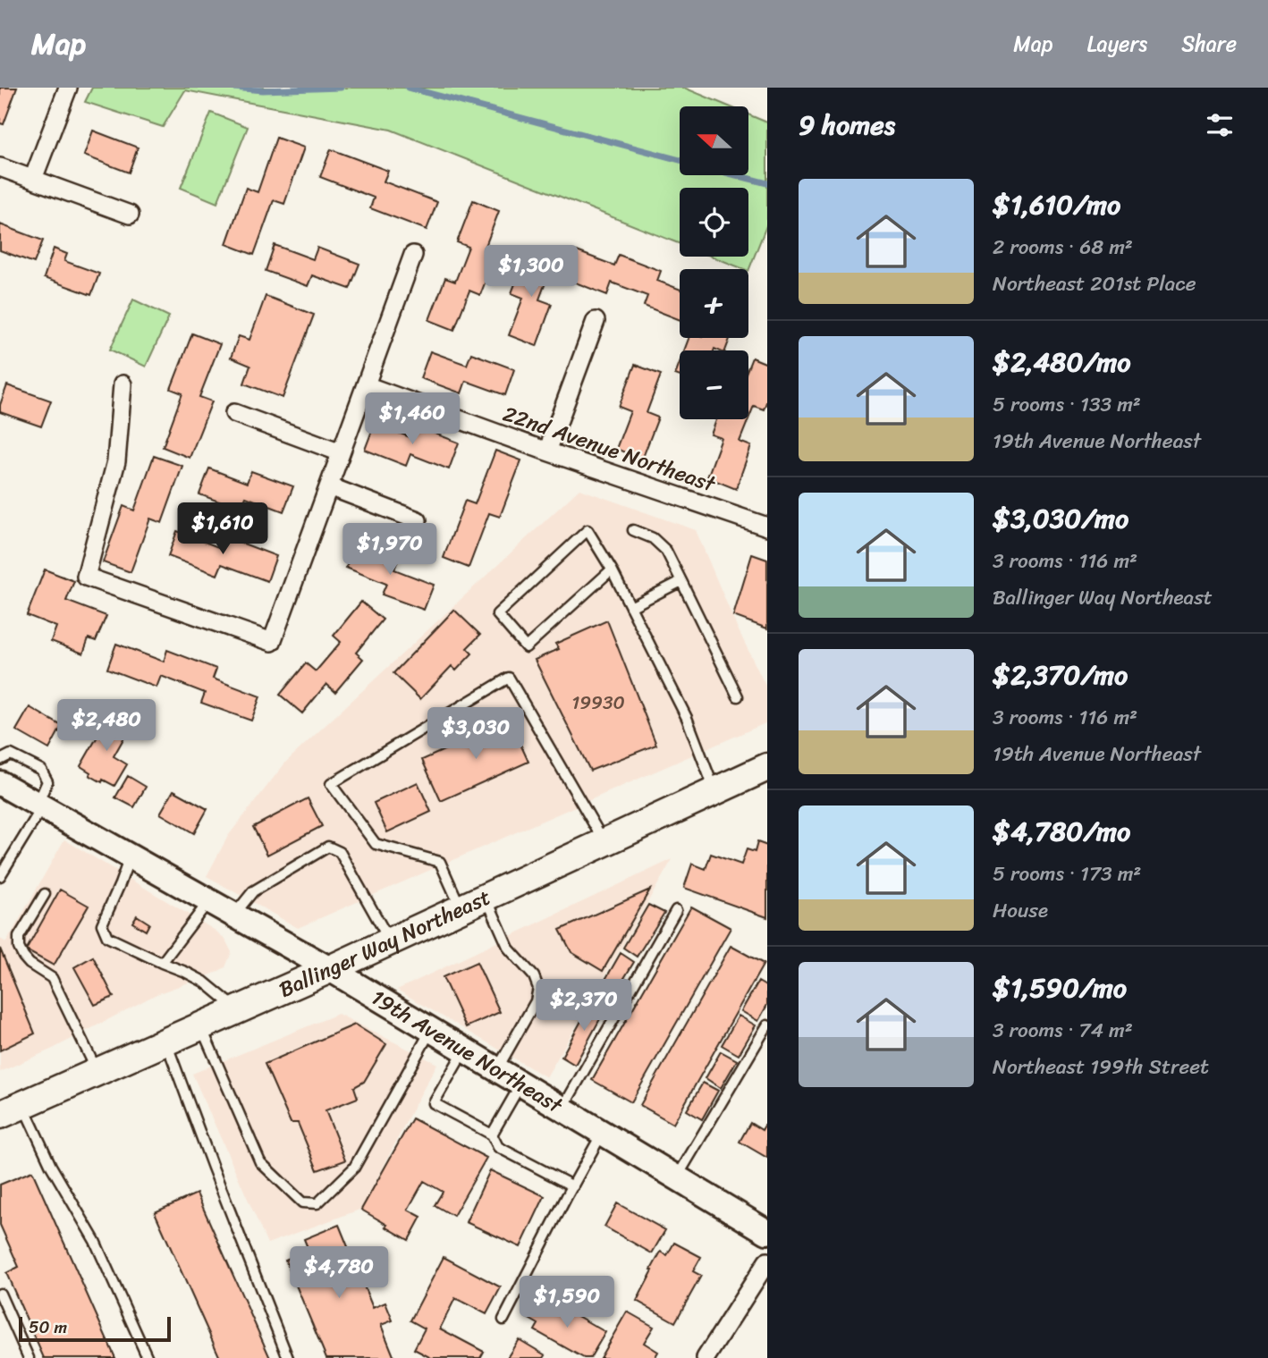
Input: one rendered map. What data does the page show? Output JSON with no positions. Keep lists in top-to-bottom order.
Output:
{
  "streets": {
    "main road": ["Ballinger Way Northeast"],
    "street": ["22nd Avenue Northeast", "19th Avenue Northeast"]
  },
  "crossings": [
    ["Ballinger Way Northeast", "19th Avenue Northeast"]
  ],
  "house_numbers": ["19930"],
  "scale_bar": "50 m",
  "north": "left",
  "page": {
    "header": "Map",
    "nav": ["Map", "Layers", "Share"],
    "heading": "9 homes",
    "map_buttons": ["+", "−"],
    "list": [
      {
        "name": "$1,610/mo",
        "note": "2 rooms · 68 m² · Northeast 201st Place"
      },
      {
        "name": "$2,480/mo",
        "note": "5 rooms · 133 m² · 19th Avenue Northeast"
      },
      {
        "name": "$3,030/mo",
        "note": "3 rooms · 116 m² · Ballinger Way Northeast"
      },
      {
        "name": "$2,370/mo",
        "note": "3 rooms · 116 m² · 19th Avenue Northeast"
      },
      {
        "name": "$4,780/mo",
        "note": "5 rooms · 173 m² · House"
      },
      {
        "name": "$1,590/mo",
        "note": "3 rooms · 74 m² · Northeast 199th Street"
      }
    ],
    "price": [
      "$1,300",
      "$1,460",
      "$1,610",
      "$1,970",
      "$2,480",
      "$3,030",
      "$2,370",
      "$4,780",
      "$1,590"
    ],
    "scale": "50 m"
  }
}
